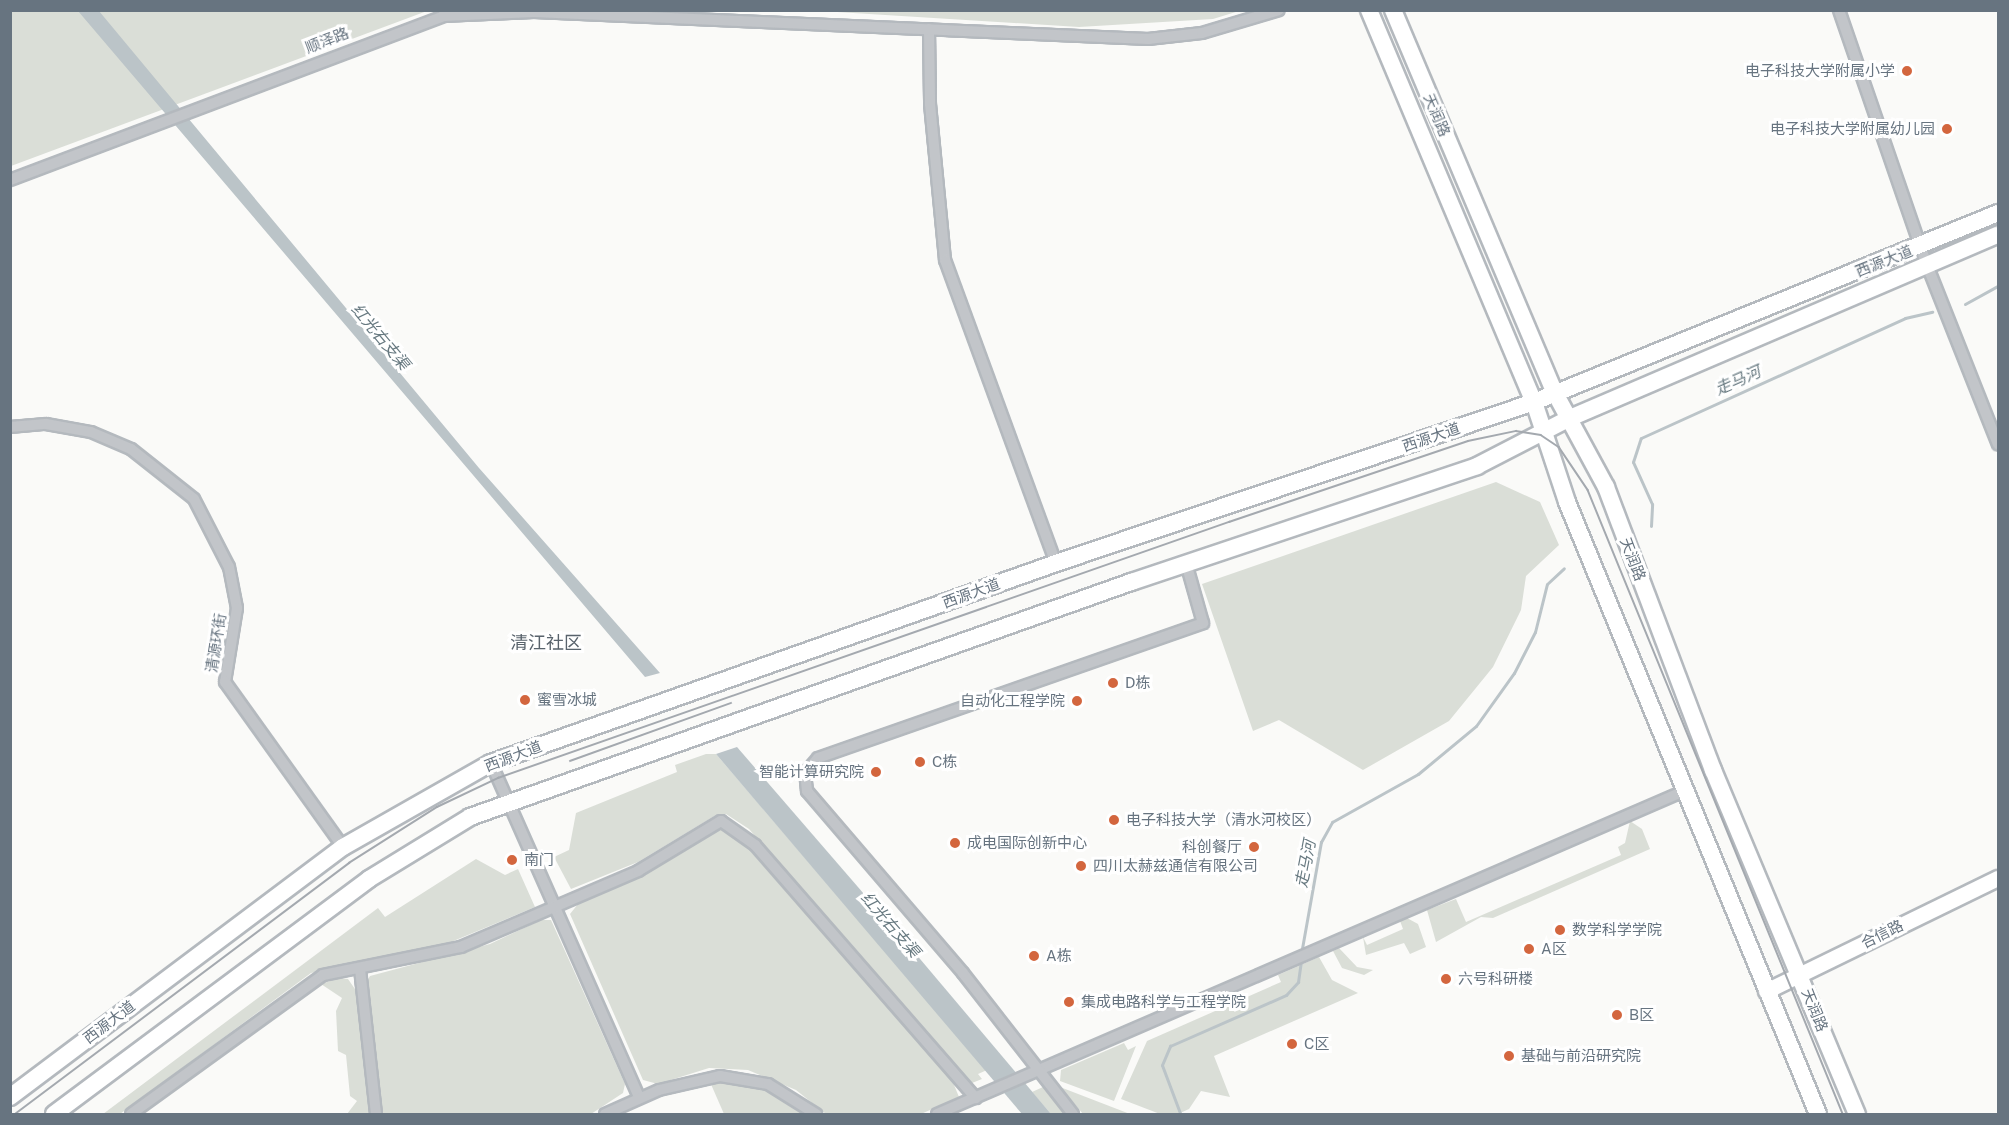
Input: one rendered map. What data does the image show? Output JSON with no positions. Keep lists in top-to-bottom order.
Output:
{
  "streets": {
    "main road": ["天润路", "西源大道"],
    "street": ["顺泽路", "清源环街", "合信路"]
  },
  "crossings": [
    ["天润路", "西源大道"],
    ["天润路", "合信路"],
    ["西源大道", "清源环街"]
  ],
  "districts": ["清江社区"],
  "water": ["红光右支渠", "走马河"],
  "places": [
    "电子科技大学附属小学",
    "电子科技大学附属幼儿园",
    "D栋",
    "蜜雪冰城",
    "自动化工程学院",
    "C栋",
    "智能计算研究院",
    "电子科技大学（清水河校区）",
    "成电国际创新中心",
    "科创餐厅",
    "南门",
    "四川太赫兹通信有限公司",
    "数学科学学院",
    "A区",
    "A栋",
    "六号科研楼",
    "集成电路科学与工程学院",
    "B区",
    "C区",
    "基础与前沿研究院"
  ]
}
